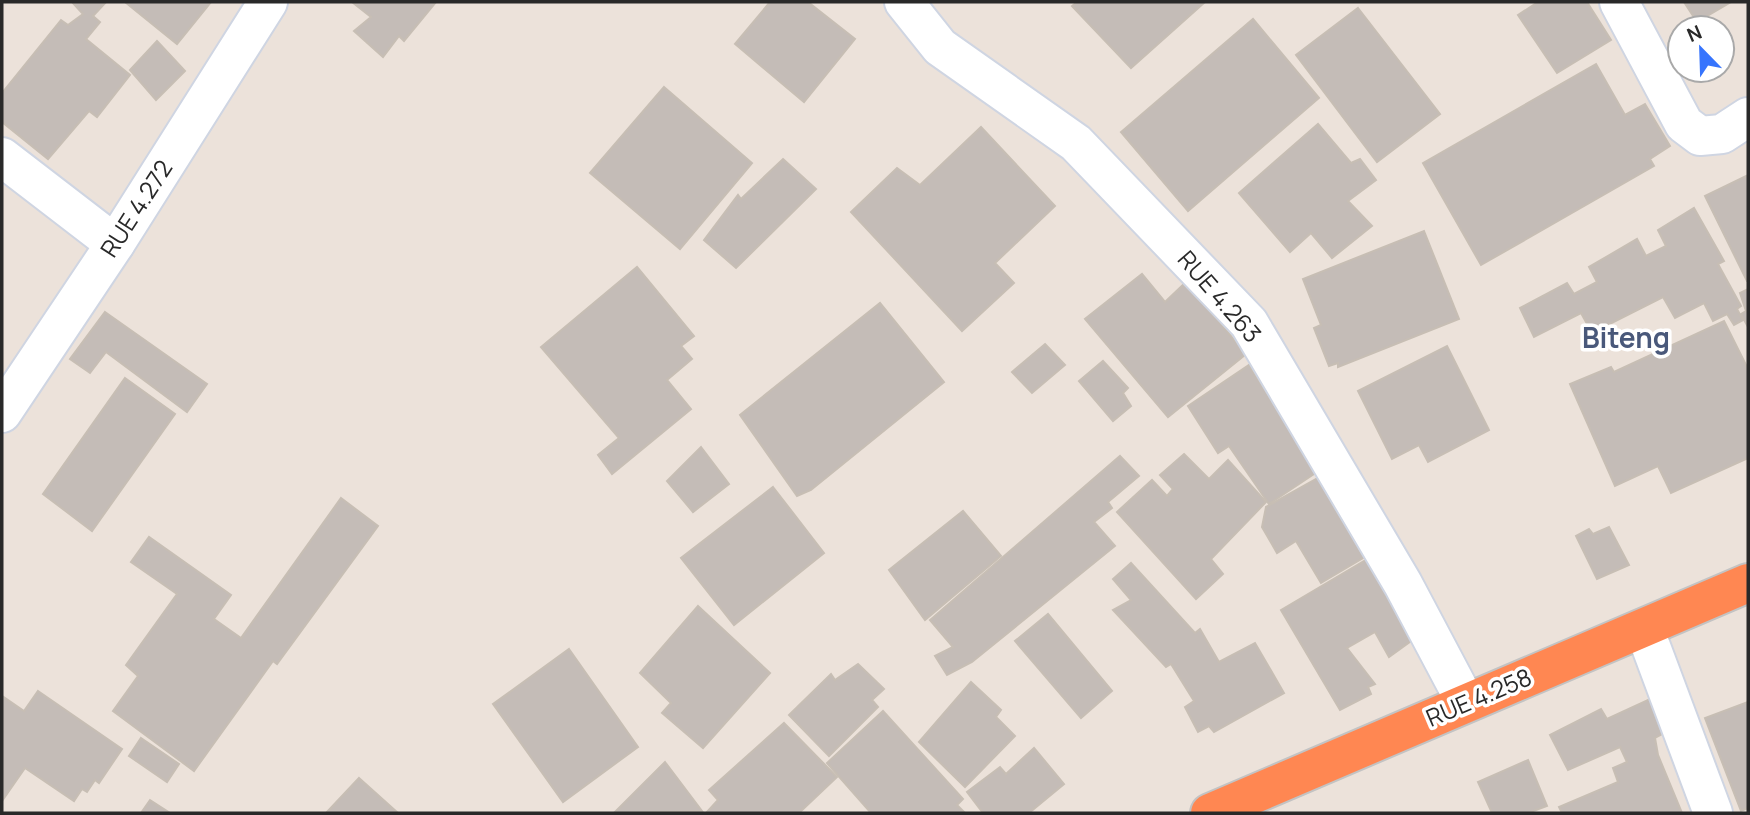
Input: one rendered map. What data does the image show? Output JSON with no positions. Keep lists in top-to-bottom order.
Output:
{
  "streets": {
    "highway": ["RUE 4.258"],
    "street": ["RUE 4.272", "RUE 4.263"]
  },
  "crossings": [
    ["RUE 4.263", "RUE 4.258"]
  ],
  "districts": ["Biteng"],
  "north": "top left"
}
